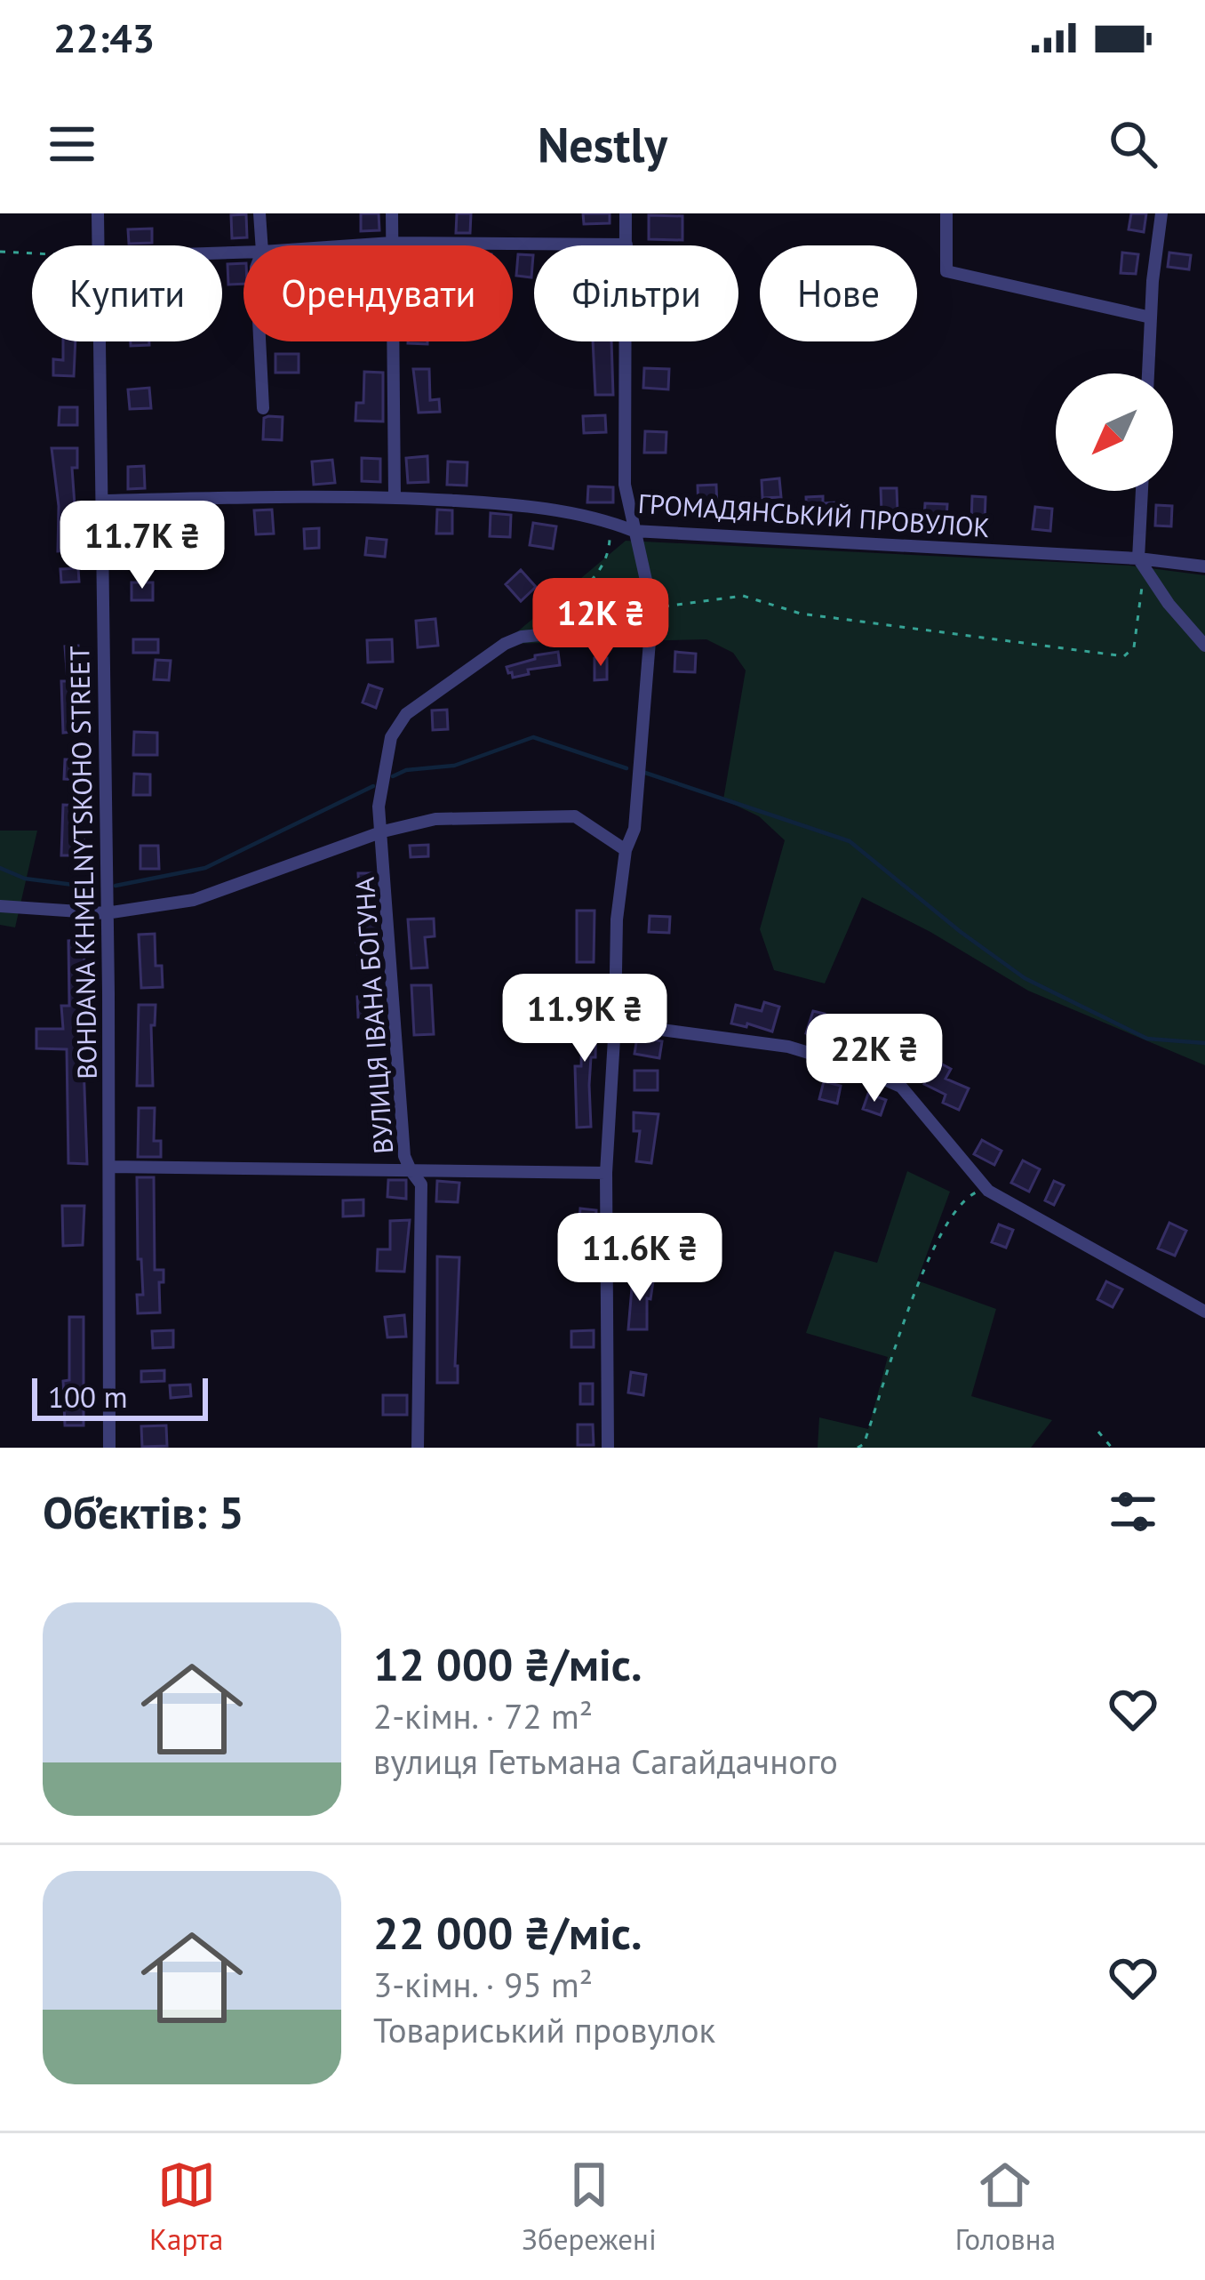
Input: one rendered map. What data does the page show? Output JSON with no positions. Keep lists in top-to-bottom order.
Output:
{
  "streets": {
    "street": ["ГРОМАДЯНСЬКИЙ ПРОВУЛОК", "BOHDANA KHMELNYTSKOHO STREET", "ВУЛИЦЯ ІВАНА БОГУНА"]
  },
  "crossings": [
    ["ГРОМАДЯНСЬКИЙ ПРОВУЛОК", "BOHDANA KHMELNYTSKOHO STREET"]
  ],
  "scale_bar": "100 m",
  "north": "bottom left",
  "page": {
    "status": "22:43",
    "header": "Nestly",
    "chip": [
      "Купити",
      "Орендувати",
      "Фільтри",
      "Нове"
    ],
    "price": [
      "11.7K ₴",
      "12K ₴",
      "11.9K ₴",
      "22K ₴",
      "11.6K ₴"
    ],
    "scale": "100 m",
    "heading": "Об’єктів: 5",
    "list": [
      {
        "name": "12 000 ₴/міс.",
        "note": "2-кімн. · 72 m² · вулиця Гетьмана Сагайдачного"
      },
      {
        "name": "22 000 ₴/міс.",
        "note": "3-кімн. · 95 m² · Товариський провулок"
      }
    ],
    "tabs": ["Карта", "Збережені", "Головна"]
  }
}
